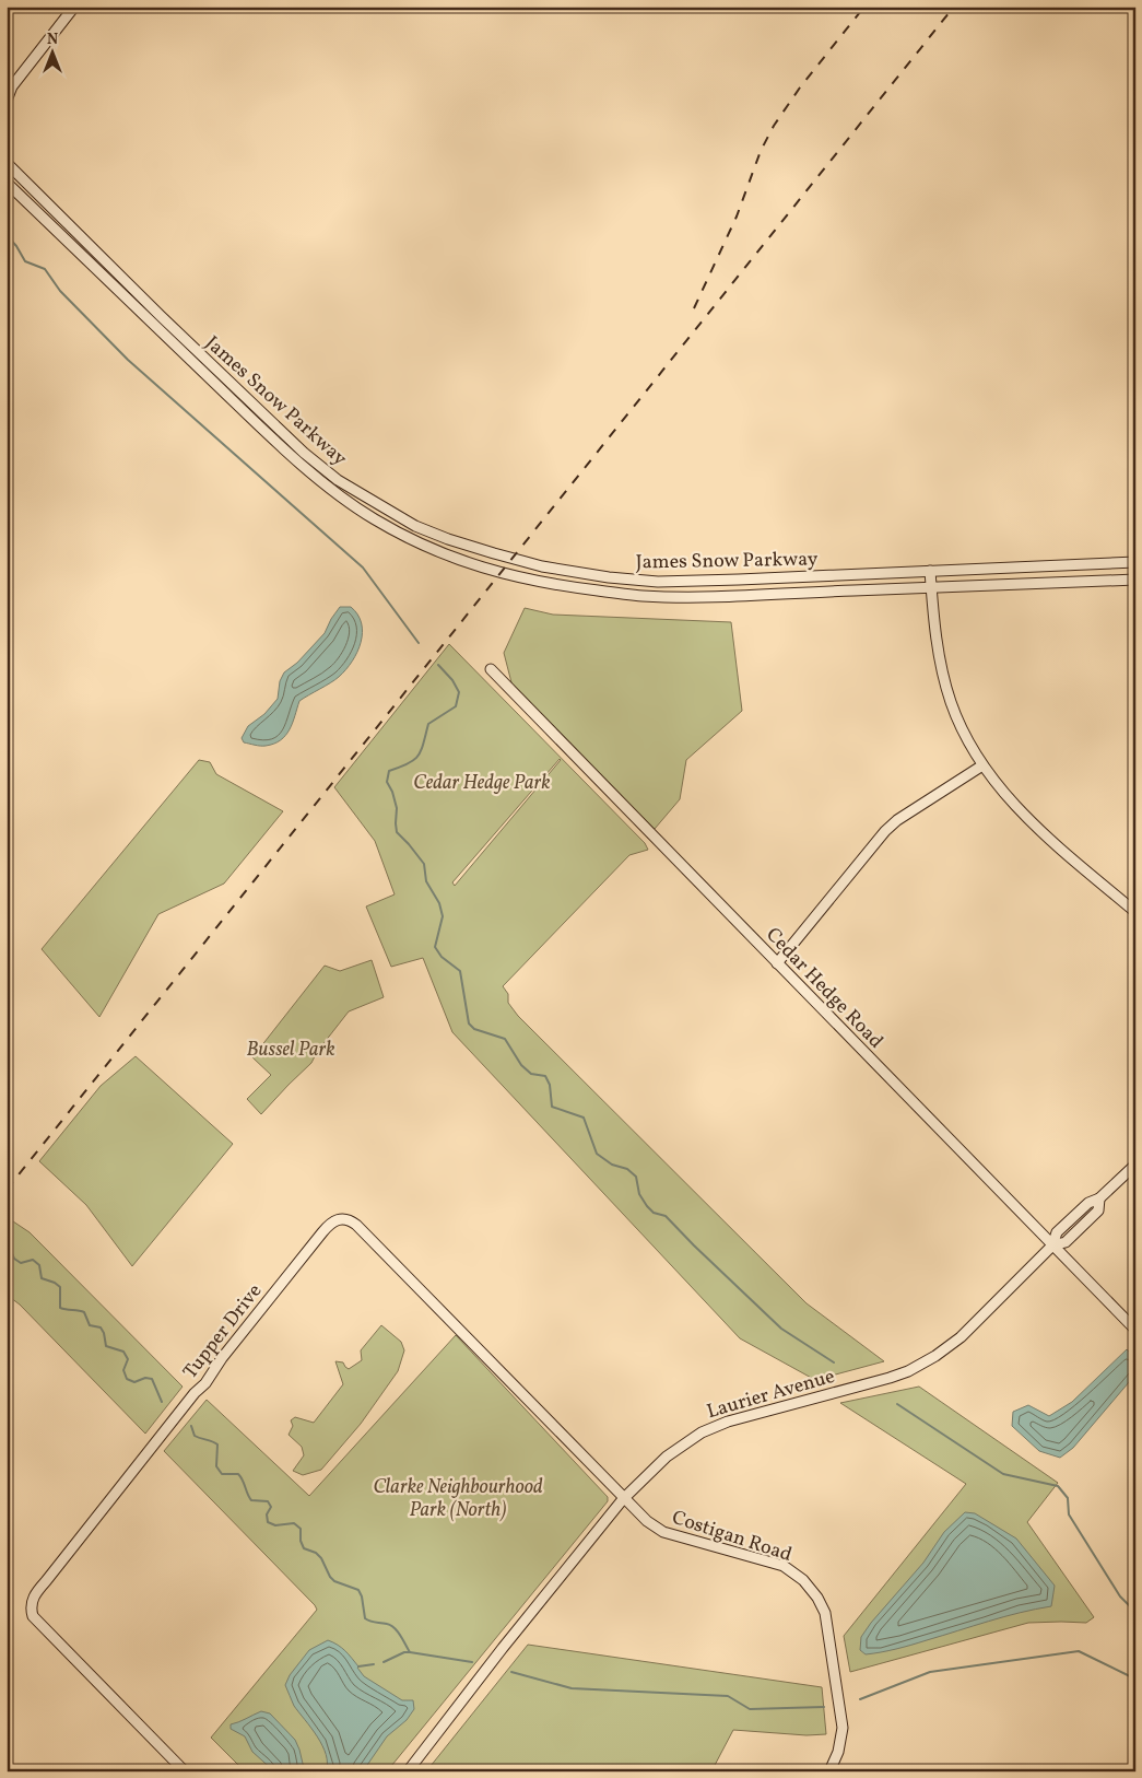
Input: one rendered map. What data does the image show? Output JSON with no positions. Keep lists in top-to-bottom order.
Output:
{
  "streets": {
    "street": [
      "James Snow Parkway",
      "Cedar Hedge Road",
      "Tupper Drive",
      "Laurier Avenue",
      "Costigan Road"
    ]
  },
  "crossings": [
    ["Cedar Hedge Road", "Laurier Avenue"],
    ["Tupper Drive", "Laurier Avenue"],
    ["Tupper Drive", "Costigan Road"],
    ["Laurier Avenue", "Costigan Road"]
  ],
  "parks": ["Cedar Hedge Park", "Bussel Park", "Clarke Neighbourhood Park (North)"],
  "north": "top"
}
